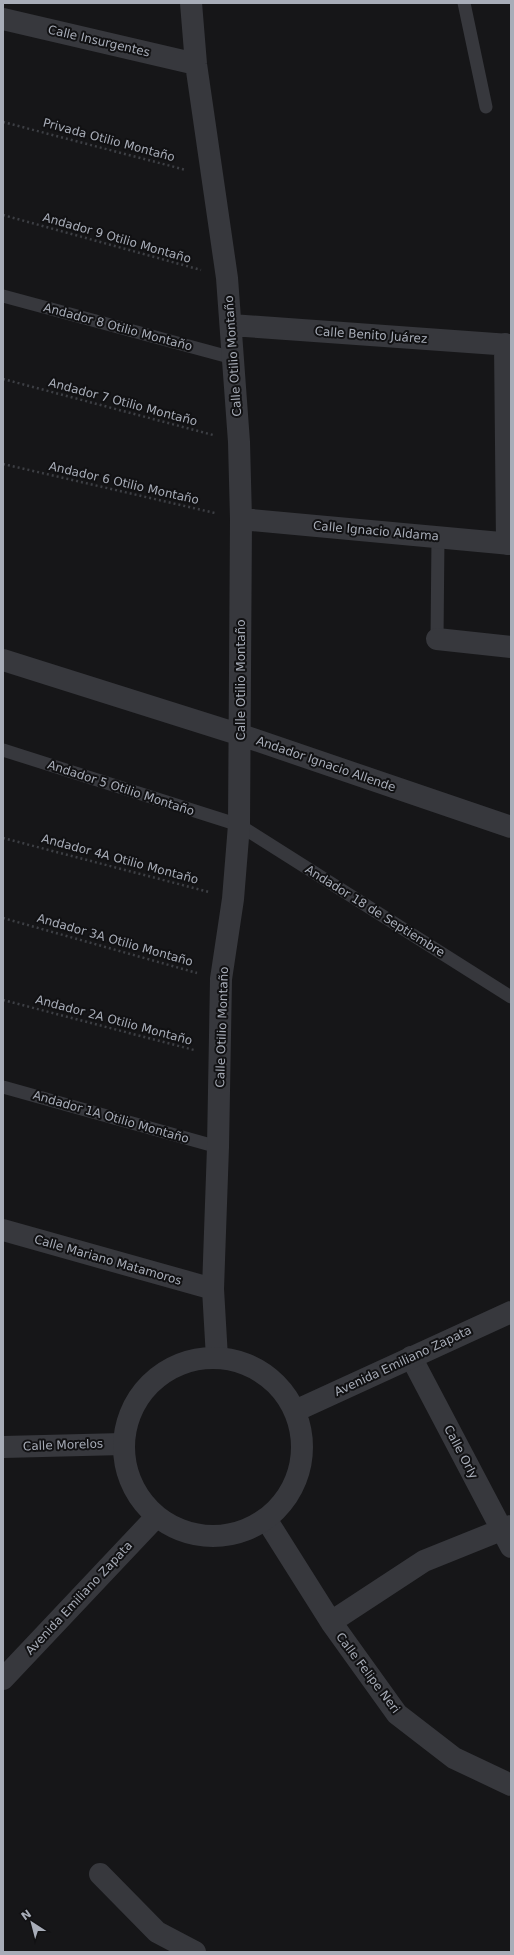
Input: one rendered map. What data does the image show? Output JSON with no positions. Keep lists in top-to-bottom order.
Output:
{
  "streets": {
    "street": [
      "Calle Insurgentes",
      "Calle Benito Juárez",
      "Calle Otilio Montaño",
      "Calle Ignacio Aldama",
      "Andador Ignacio Allende",
      "Calle Mariano Matamoros",
      "Avenida Emiliano Zapata",
      "Calle Morelos",
      "Calle Orly",
      "Calle Felipe Neri"
    ],
    "lane": [
      "Andador 8 Otilio Montaño",
      "Andador 5 Otilio Montaño",
      "Andador 18 de Septiembre",
      "Andador 1A Otilio Montaño"
    ],
    "path": [
      "Privada Otilio Montaño",
      "Andador 9 Otilio Montaño",
      "Andador 7 Otilio Montaño",
      "Andador 6 Otilio Montaño",
      "Andador 4A Otilio Montaño",
      "Andador 3A Otilio Montaño",
      "Andador 2A Otilio Montaño"
    ]
  },
  "crossings": [
    ["Calle Insurgentes", "Calle Otilio Montaño"],
    ["Privada Otilio Montaño", "Calle Otilio Montaño"],
    ["Andador 9 Otilio Montaño", "Calle Otilio Montaño"],
    ["Andador 8 Otilio Montaño", "Calle Otilio Montaño"],
    ["Calle Benito Juárez", "Calle Otilio Montaño"],
    ["Calle Otilio Montaño", "Andador 7 Otilio Montaño"],
    ["Calle Otilio Montaño", "Andador 6 Otilio Montaño"],
    ["Calle Otilio Montaño", "Calle Ignacio Aldama"],
    ["Calle Otilio Montaño", "Andador Ignacio Allende"],
    ["Calle Otilio Montaño", "Andador 5 Otilio Montaño"],
    ["Calle Otilio Montaño", "Andador 4A Otilio Montaño"],
    ["Calle Otilio Montaño", "Andador 18 de Septiembre"],
    ["Calle Otilio Montaño", "Andador 3A Otilio Montaño"],
    ["Calle Otilio Montaño", "Andador 2A Otilio Montaño"],
    ["Calle Otilio Montaño", "Andador 1A Otilio Montaño"],
    ["Calle Otilio Montaño", "Calle Mariano Matamoros"],
    ["Andador 6 Otilio Montaño", "Calle Ignacio Aldama"],
    ["Andador 5 Otilio Montaño", "Andador 18 de Septiembre"],
    ["Avenida Emiliano Zapata", "Calle Orly"]
  ],
  "north": "top left"
}
